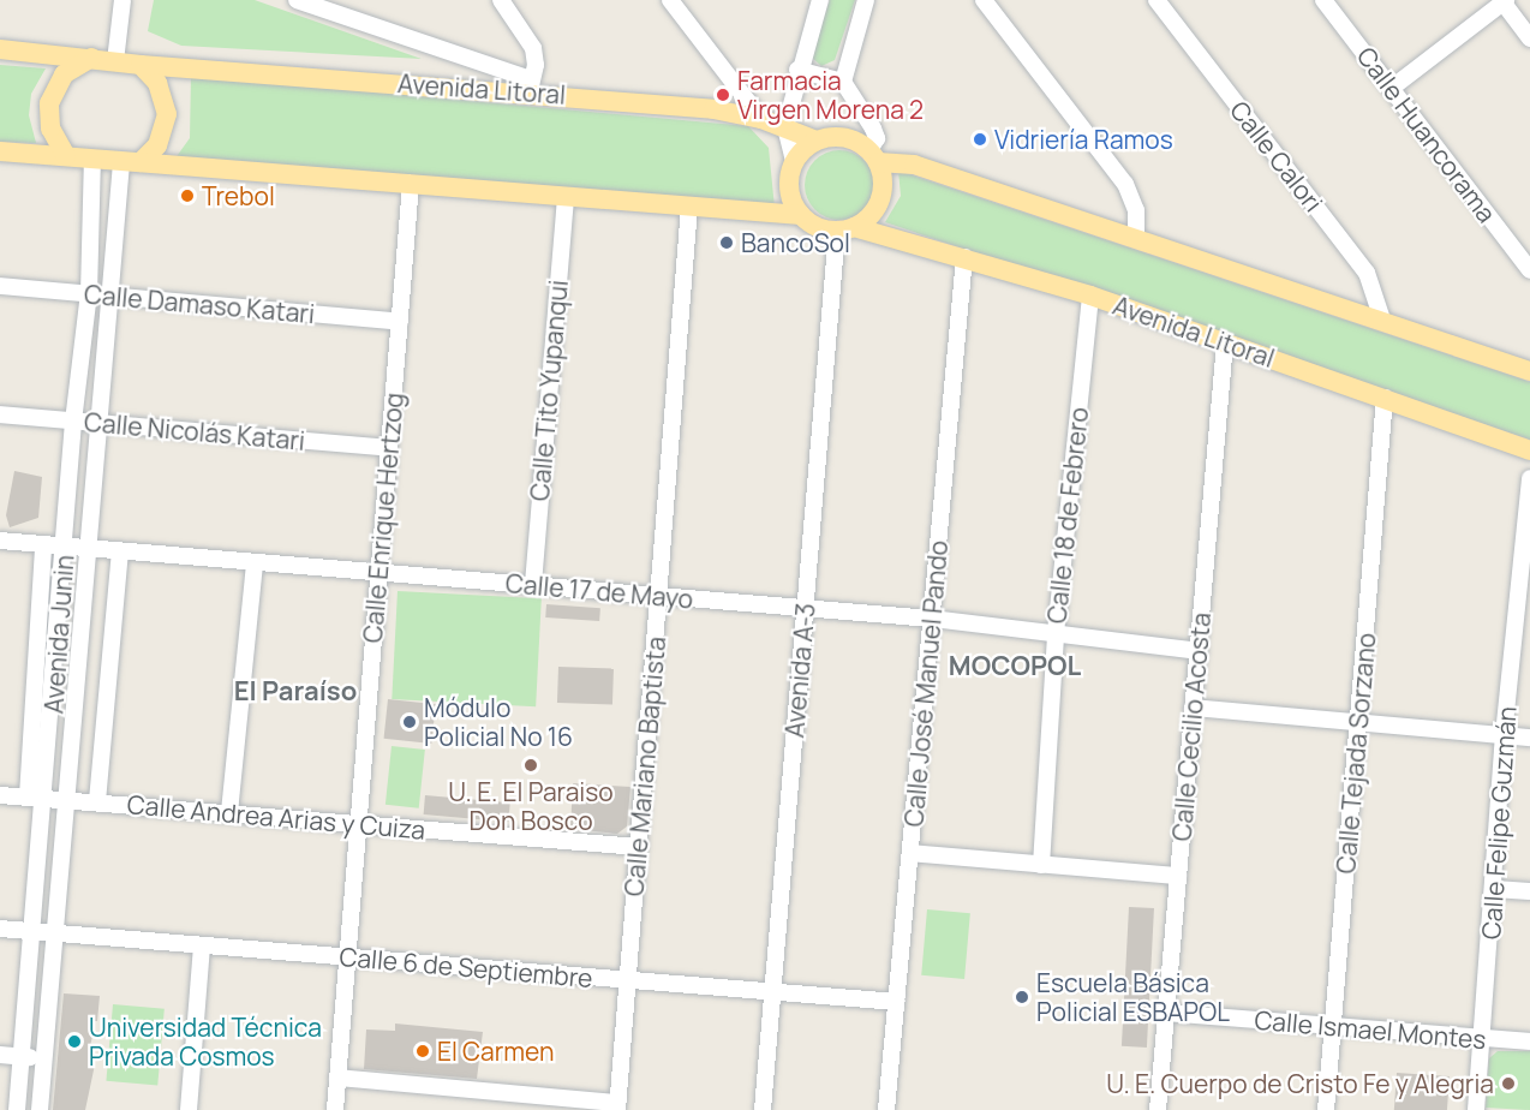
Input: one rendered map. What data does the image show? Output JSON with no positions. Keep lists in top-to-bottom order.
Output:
{
  "streets": {
    "main road": ["Avenida Litoral"],
    "street": [
      "Calle Huancorama",
      "Calle Calori",
      "Calle Damaso Katari",
      "Calle Tito Yupanqui",
      "Calle Nicolás Katari",
      "Calle 18 de Febrero",
      "Calle Enrique Hertzog",
      "Calle 17 de Mayo",
      "Avenida Junin",
      "Avenida A-3",
      "Calle José Manuel Pando",
      "Calle Cecilio Acosta",
      "Calle Tejada Sorzano",
      "Calle Mariano Baptista",
      "Calle Andrea Arias y Cuiza",
      "Calle Felipe Guzmán",
      "Calle 6 de Septiembre",
      "Calle Ismael Montes"
    ]
  },
  "crossings": [
    ["Avenida Litoral", "Calle 18 de Febrero"],
    ["Avenida Litoral", "Avenida Junin"],
    ["Avenida Litoral", "Avenida A-3"],
    ["Avenida Litoral", "Calle José Manuel Pando"],
    ["Avenida Litoral", "Calle Cecilio Acosta"],
    ["Avenida Litoral", "Calle Tejada Sorzano"],
    ["Calle Damaso Katari", "Calle Enrique Hertzog"],
    ["Calle Damaso Katari", "Avenida Junin"],
    ["Calle Tito Yupanqui", "Calle 17 de Mayo"],
    ["Calle Nicolás Katari", "Calle Enrique Hertzog"],
    ["Calle Nicolás Katari", "Avenida Junin"],
    ["Calle 18 de Febrero", "Calle 17 de Mayo"],
    ["Calle Enrique Hertzog", "Calle 17 de Mayo"],
    ["Calle Enrique Hertzog", "Calle Andrea Arias y Cuiza"],
    ["Calle Enrique Hertzog", "Calle 6 de Septiembre"],
    ["Calle 17 de Mayo", "Avenida Junin"],
    ["Calle 17 de Mayo", "Avenida A-3"],
    ["Calle 17 de Mayo", "Calle José Manuel Pando"],
    ["Calle 17 de Mayo", "Calle Cecilio Acosta"],
    ["Calle 17 de Mayo", "Calle Mariano Baptista"],
    ["Avenida Junin", "Calle Andrea Arias y Cuiza"],
    ["Avenida Junin", "Calle 6 de Septiembre"],
    ["Avenida A-3", "Calle 6 de Septiembre"],
    ["Calle José Manuel Pando", "Calle 6 de Septiembre"],
    ["Calle Cecilio Acosta", "Calle Ismael Montes"],
    ["Calle Tejada Sorzano", "Calle Ismael Montes"],
    ["Calle Mariano Baptista", "Calle Andrea Arias y Cuiza"],
    ["Calle Mariano Baptista", "Calle 6 de Septiembre"],
    ["Calle Felipe Guzmán", "Calle Ismael Montes"]
  ],
  "districts": ["MOCOPOL", "El Paraíso"],
  "places": [
    "Farmacia Virgen Morena 2",
    "Vidriería Ramos",
    "Trebol",
    "BancoSol",
    "Módulo Policial No 16",
    "U. E. El Paraiso Don Bosco",
    "Escuela Básica Policial ESBAPOL",
    "Universidad Técnica Privada Cosmos",
    "El Carmen",
    "U. E. Cuerpo de Cristo Fe y Alegria"
  ]
}
